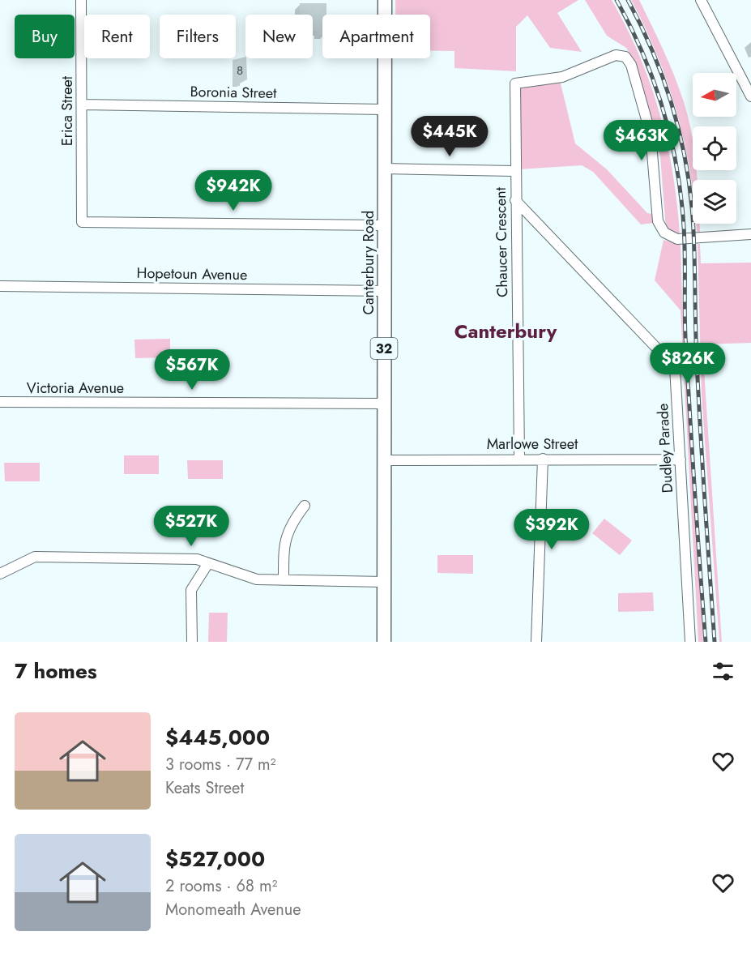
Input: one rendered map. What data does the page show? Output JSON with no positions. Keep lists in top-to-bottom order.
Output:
{
  "streets": {
    "main road": ["Canterbury Road", "32"],
    "street": [
      "Boronia Street",
      "Erica Street",
      "Chaucer Crescent",
      "Hopetoun Avenue",
      "Victoria Avenue",
      "Marlowe Street",
      "Dudley Parade"
    ]
  },
  "crossings": [
    ["Boronia Street", "Erica Street"],
    ["Boronia Street", "Canterbury Road"],
    ["Erica Street", "Canterbury Road"],
    ["Chaucer Crescent", "Marlowe Street"],
    ["Chaucer Crescent", "Dudley Parade"],
    ["Canterbury Road", "Hopetoun Avenue"],
    ["Canterbury Road", "Victoria Avenue"],
    ["Canterbury Road", "Marlowe Street"],
    ["Marlowe Street", "Dudley Parade"]
  ],
  "districts": ["Canterbury"],
  "house_numbers": ["8"],
  "north": "left",
  "page": {
    "chip": [
      "Buy",
      "Rent",
      "Filters",
      "New",
      "Apartment"
    ],
    "price": [
      "$445K",
      "$463K",
      "$942K",
      "$826K",
      "$567K",
      "$527K",
      "$392K"
    ],
    "heading": "7 homes",
    "list": [
      {
        "name": "$445,000",
        "note": "3 rooms · 77 m² · Keats Street"
      },
      {
        "name": "$527,000",
        "note": "2 rooms · 68 m² · Monomeath Avenue"
      }
    ]
  }
}
